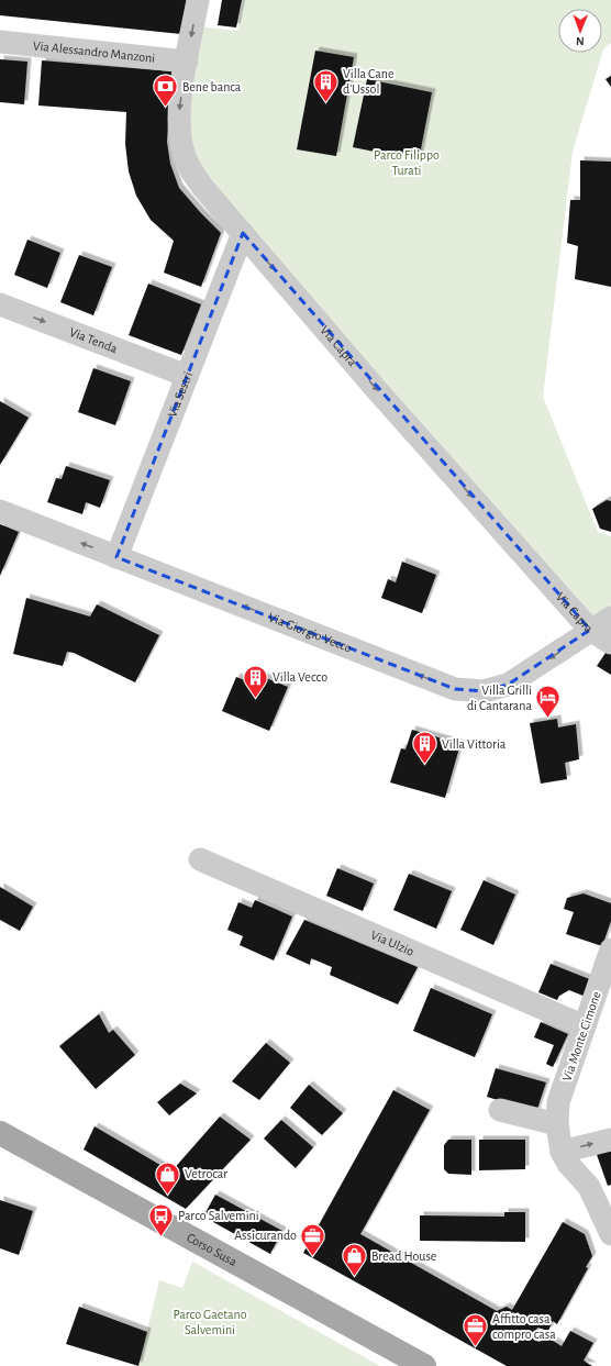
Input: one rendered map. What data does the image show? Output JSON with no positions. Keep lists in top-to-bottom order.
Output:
{
  "streets": {
    "main road": ["Corso Susa"],
    "street": [
      "Via Alessandro Manzoni",
      "Via Tenda",
      "Via Capra",
      "Via Sestri",
      "Via Giorgio Vecco",
      "Via Ulzio",
      "Via Monte Cimone"
    ]
  },
  "crossings": [
    ["Via Alessandro Manzoni", "Via Capra"],
    ["Via Tenda", "Via Sestri"],
    ["Via Capra", "Via Sestri"],
    ["Via Capra", "Via Giorgio Vecco"],
    ["Via Sestri", "Via Giorgio Vecco"],
    ["Via Ulzio", "Via Monte Cimone"]
  ],
  "one_way": ["Via Tenda", "Via Capra", "Via Giorgio Vecco"],
  "parks": ["Parco Filippo Turati", "Parco Gaetano Salvemini"],
  "places": {
    "building": ["Villa Cane d'Ussol", "Villa Vecco", "Villa Vittoria"],
    "bank": ["Bene banca"],
    "hotel": ["Villa Grilli di Cantarana"],
    "shop": ["Vetrocar", "Bread House"],
    "bus stop": ["Parco Salvemini"],
    "office": ["Assicurando", "Affitto casa compro casa"]
  },
  "north": "bottom"
}
